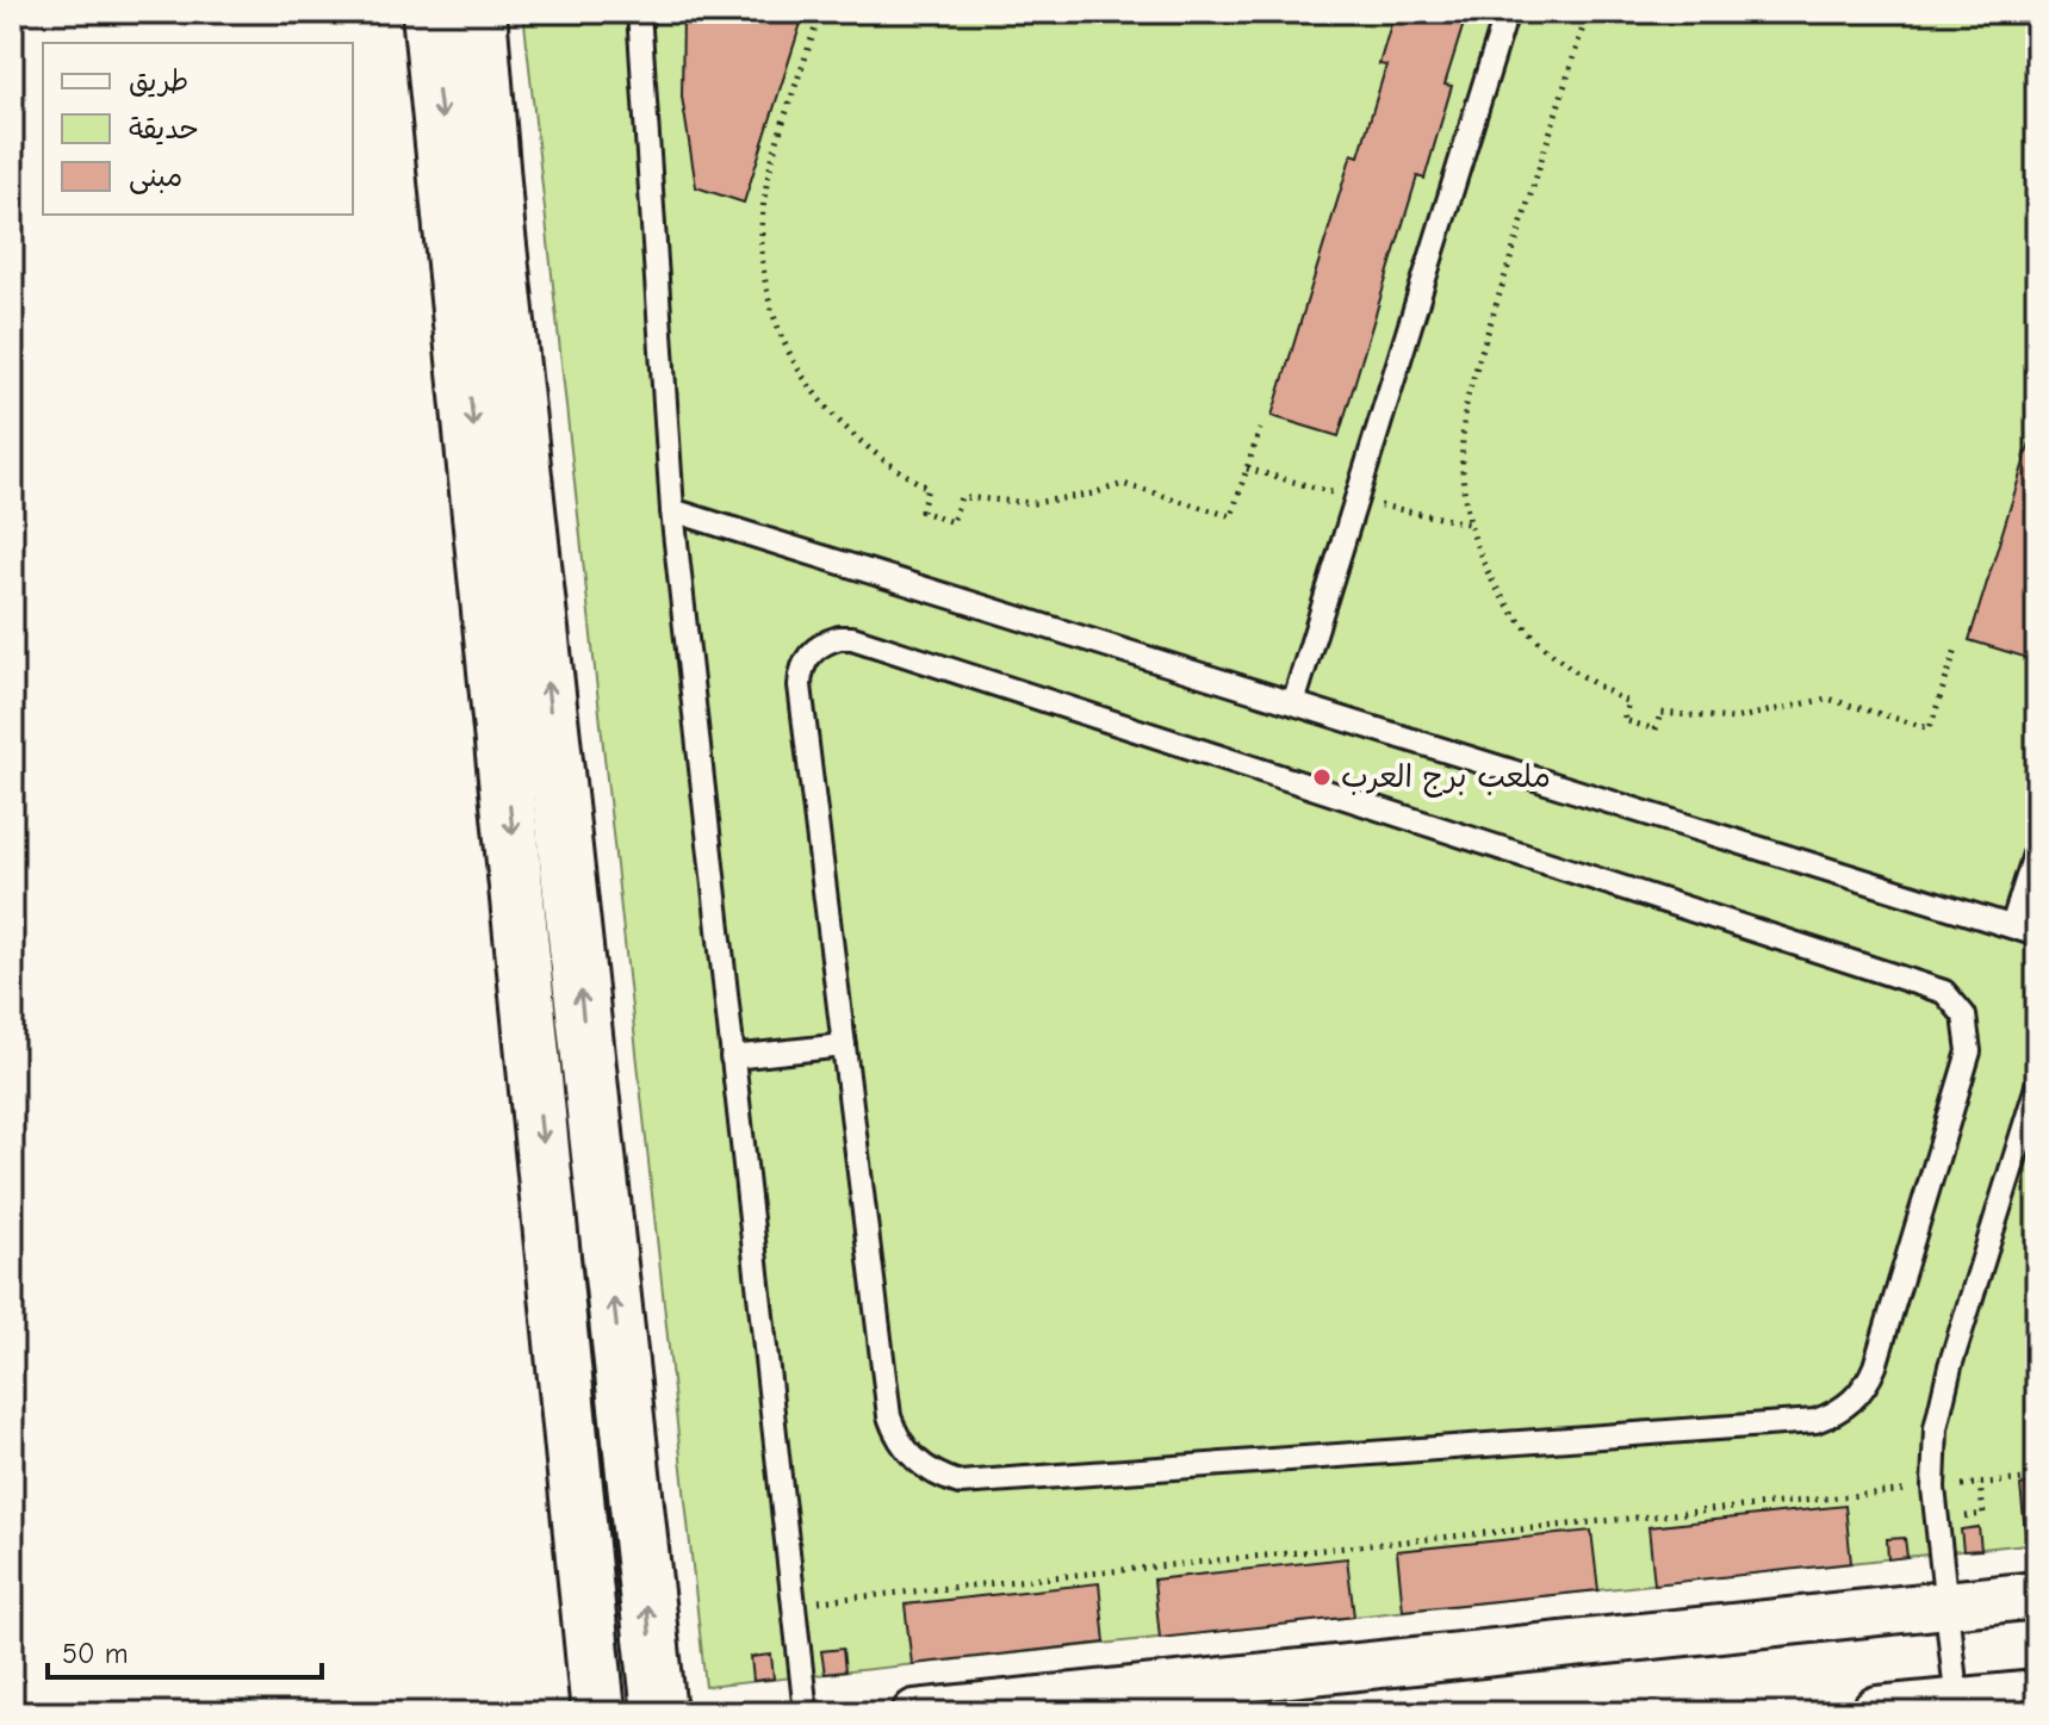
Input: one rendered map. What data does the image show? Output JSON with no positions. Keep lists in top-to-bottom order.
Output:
{
  "places": ["ملعب برج العرب"],
  "legend": ["طريق", "حديقة", "مبنى"],
  "scale_bar": "50 m"
}
